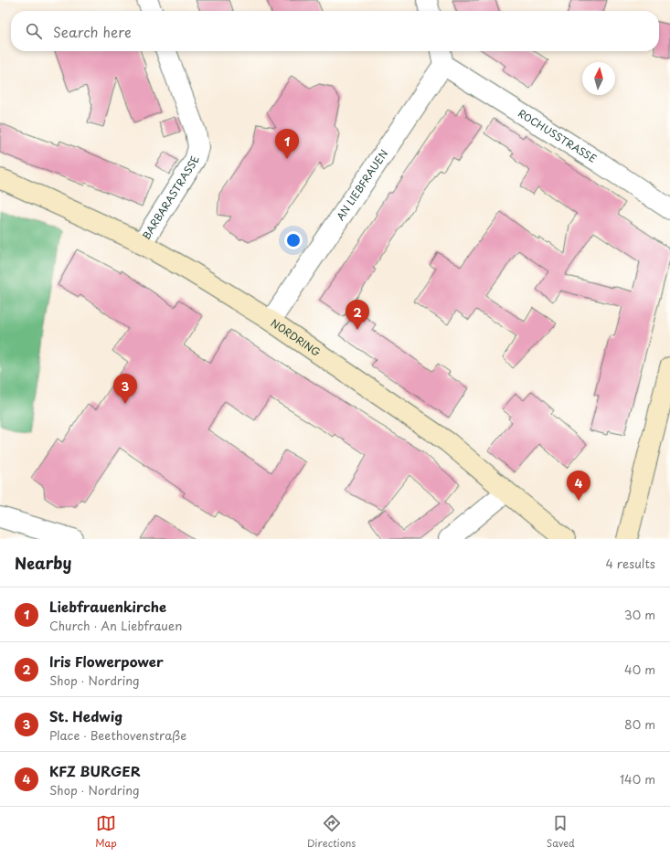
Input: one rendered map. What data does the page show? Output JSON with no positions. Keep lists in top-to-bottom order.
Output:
{
  "streets": {
    "street": [
      "ROCHUSSTRASSE",
      "AN LIEBFRAUEN",
      "BARBARASTRASSE",
      "NORDRING"
    ]
  },
  "crossings": [
    ["ROCHUSSTRASSE", "AN LIEBFRAUEN"],
    ["AN LIEBFRAUEN", "NORDRING"],
    ["BARBARASTRASSE", "NORDRING"]
  ],
  "north": "top",
  "page": {
    "search": "Search here",
    "pins": [
      "1",
      "2",
      "3",
      "4"
    ],
    "heading": ["Nearby", "4 results"],
    "list": [
      {
        "mark": "1",
        "name": "Liebfrauenkirche",
        "note": "Church · An Liebfrauen",
        "value": "30 m"
      },
      {
        "mark": "2",
        "name": "Iris Flowerpower",
        "note": "Shop · Nordring",
        "value": "40 m"
      },
      {
        "mark": "3",
        "name": "St. Hedwig",
        "note": "Place · Beethovenstraße",
        "value": "80 m"
      },
      {
        "mark": "4",
        "name": "KFZ BURGER",
        "note": "Shop · Nordring",
        "value": "140 m"
      }
    ],
    "nav": ["Map", "Directions", "Saved"]
  }
}
